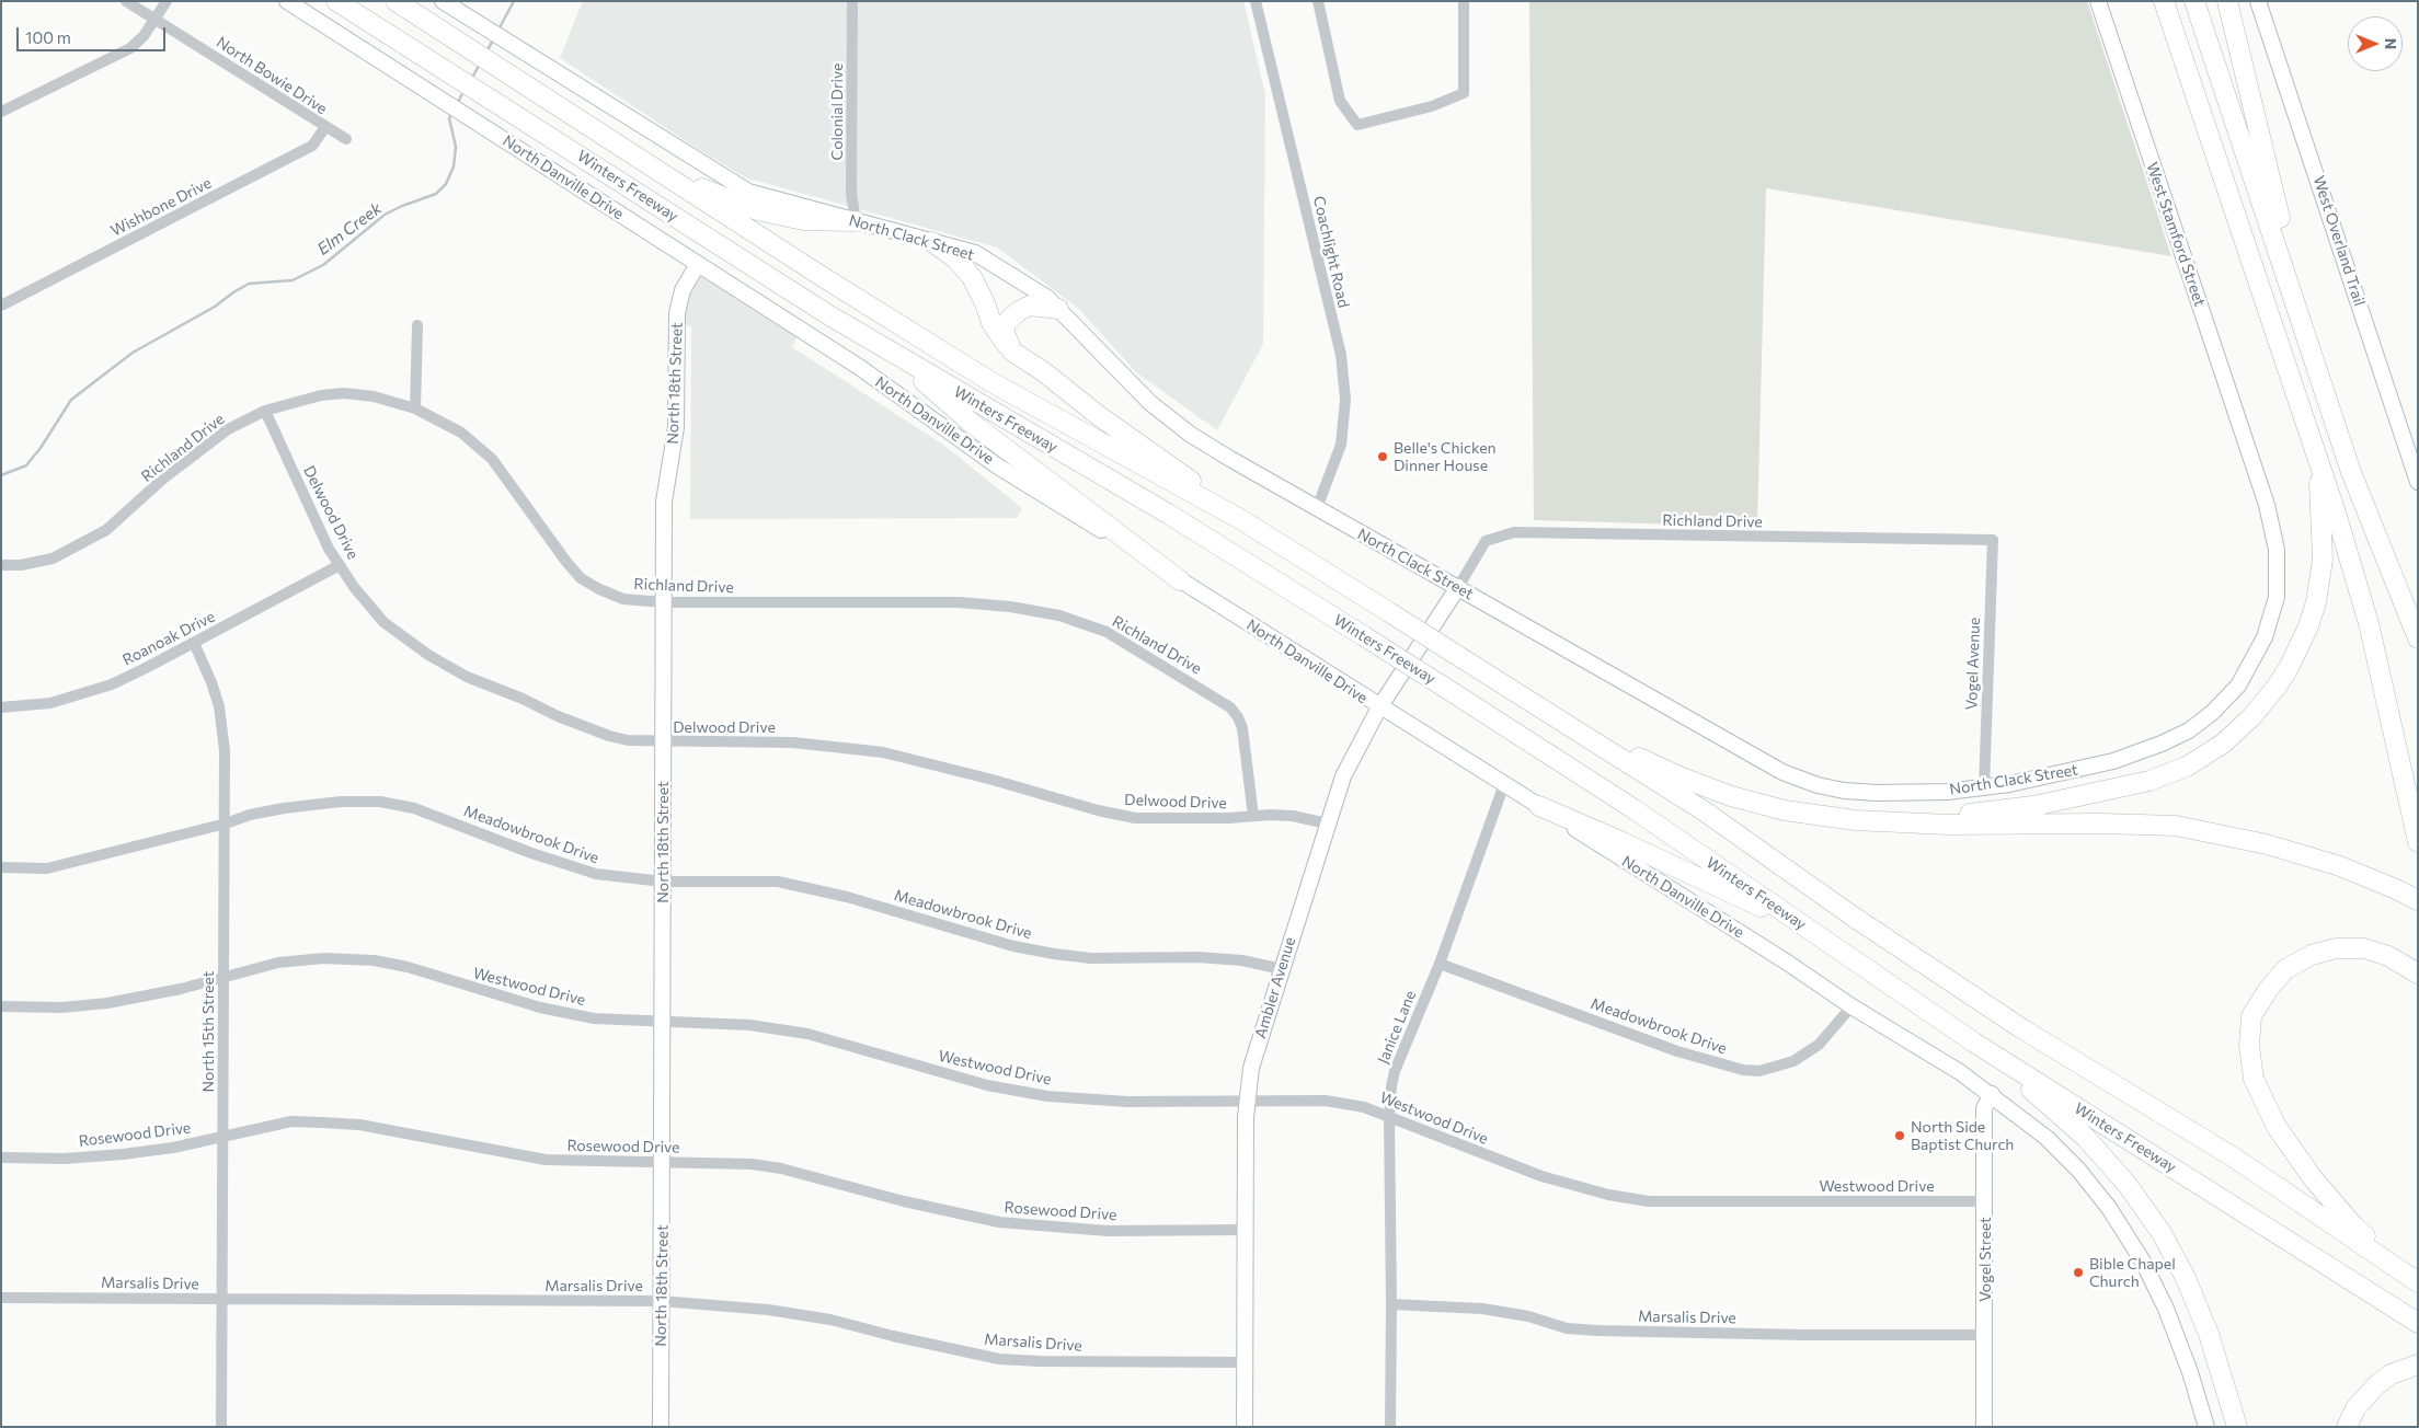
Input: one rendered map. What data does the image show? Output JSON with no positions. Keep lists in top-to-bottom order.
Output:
{
  "streets": {
    "highway": ["Winters Freeway"],
    "main road": [
      "North Danville Drive",
      "West Stamford Street",
      "North Clack Street",
      "West Overland Trail",
      "North 18th Street",
      "Ambler Avenue",
      "Vogel Street"
    ],
    "street": [
      "North Bowie Drive",
      "Colonial Drive",
      "Wishbone Drive",
      "Coachlight Road",
      "Richland Drive",
      "Delwood Drive",
      "Roanoak Drive",
      "Vogel Avenue",
      "Meadowbrook Drive",
      "Westwood Drive",
      "Janice Lane",
      "North 15th Street",
      "Rosewood Drive",
      "Marsalis Drive"
    ]
  },
  "crossings": [
    ["North Bowie Drive", "Wishbone Drive"],
    ["Colonial Drive", "North Clack Street"],
    ["North Danville Drive", "North 18th Street"],
    ["North Danville Drive", "Meadowbrook Drive"],
    ["North Danville Drive", "Ambler Avenue"],
    ["North Danville Drive", "Janice Lane"],
    ["North Danville Drive", "Vogel Street"],
    ["West Stamford Street", "North Clack Street"],
    ["North Clack Street", "Coachlight Road"],
    ["North Clack Street", "Richland Drive"],
    ["North Clack Street", "Vogel Avenue"],
    ["North Clack Street", "Ambler Avenue"],
    ["North 18th Street", "Richland Drive"],
    ["North 18th Street", "Delwood Drive"],
    ["North 18th Street", "Meadowbrook Drive"],
    ["North 18th Street", "Westwood Drive"],
    ["North 18th Street", "Rosewood Drive"],
    ["North 18th Street", "Marsalis Drive"],
    ["Richland Drive", "Delwood Drive"],
    ["Richland Drive", "Vogel Avenue"],
    ["Richland Drive", "Ambler Avenue"],
    ["Delwood Drive", "Roanoak Drive"],
    ["Delwood Drive", "Ambler Avenue"],
    ["Roanoak Drive", "North 15th Street"],
    ["Meadowbrook Drive", "Ambler Avenue"],
    ["Meadowbrook Drive", "Janice Lane"],
    ["Meadowbrook Drive", "North 15th Street"],
    ["Westwood Drive", "Ambler Avenue"],
    ["Westwood Drive", "Janice Lane"],
    ["Westwood Drive", "North 15th Street"],
    ["Westwood Drive", "Vogel Street"],
    ["Ambler Avenue", "Rosewood Drive"],
    ["Ambler Avenue", "Marsalis Drive"],
    ["Janice Lane", "Marsalis Drive"],
    ["North 15th Street", "Rosewood Drive"],
    ["North 15th Street", "Marsalis Drive"],
    ["Vogel Street", "Marsalis Drive"]
  ],
  "water": ["Elm Creek"],
  "places": ["Belle's Chicken Dinner House", "North Side Baptist Church", "Bible Chapel Church"],
  "scale_bar": "100 m",
  "north": "right"
}
